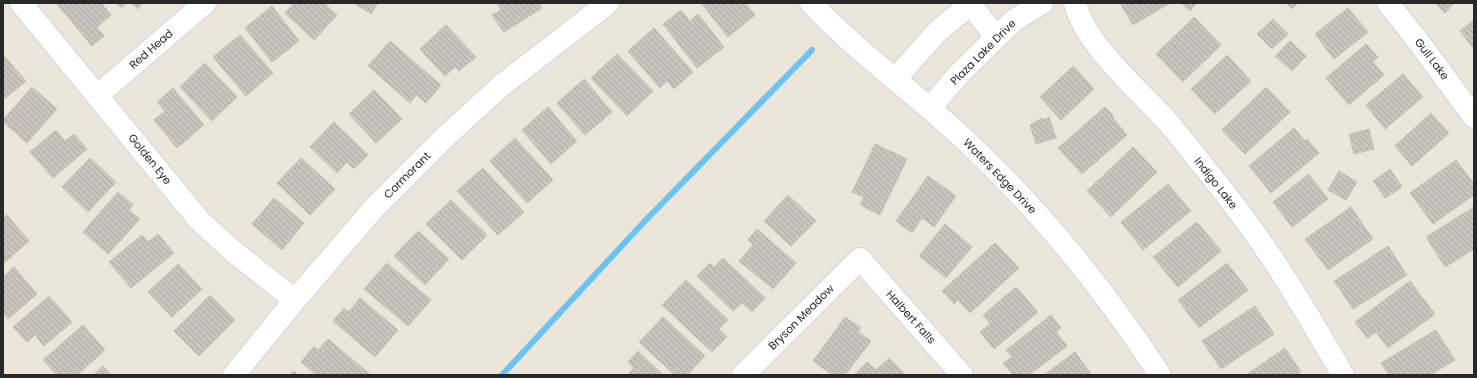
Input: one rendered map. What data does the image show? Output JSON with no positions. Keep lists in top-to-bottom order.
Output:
{
  "streets": {
    "street": [
      "Red Head",
      "Plaza Lake Drive",
      "Gull Lake",
      "Golden Eye",
      "Cormorant",
      "Waters Edge Drive",
      "Indigo Lake",
      "Bryson Meadow",
      "Halbert Falls"
    ]
  },
  "crossings": [
    ["Red Head", "Golden Eye"],
    ["Plaza Lake Drive", "Waters Edge Drive"],
    ["Golden Eye", "Cormorant"],
    ["Bryson Meadow", "Halbert Falls"]
  ]
}
